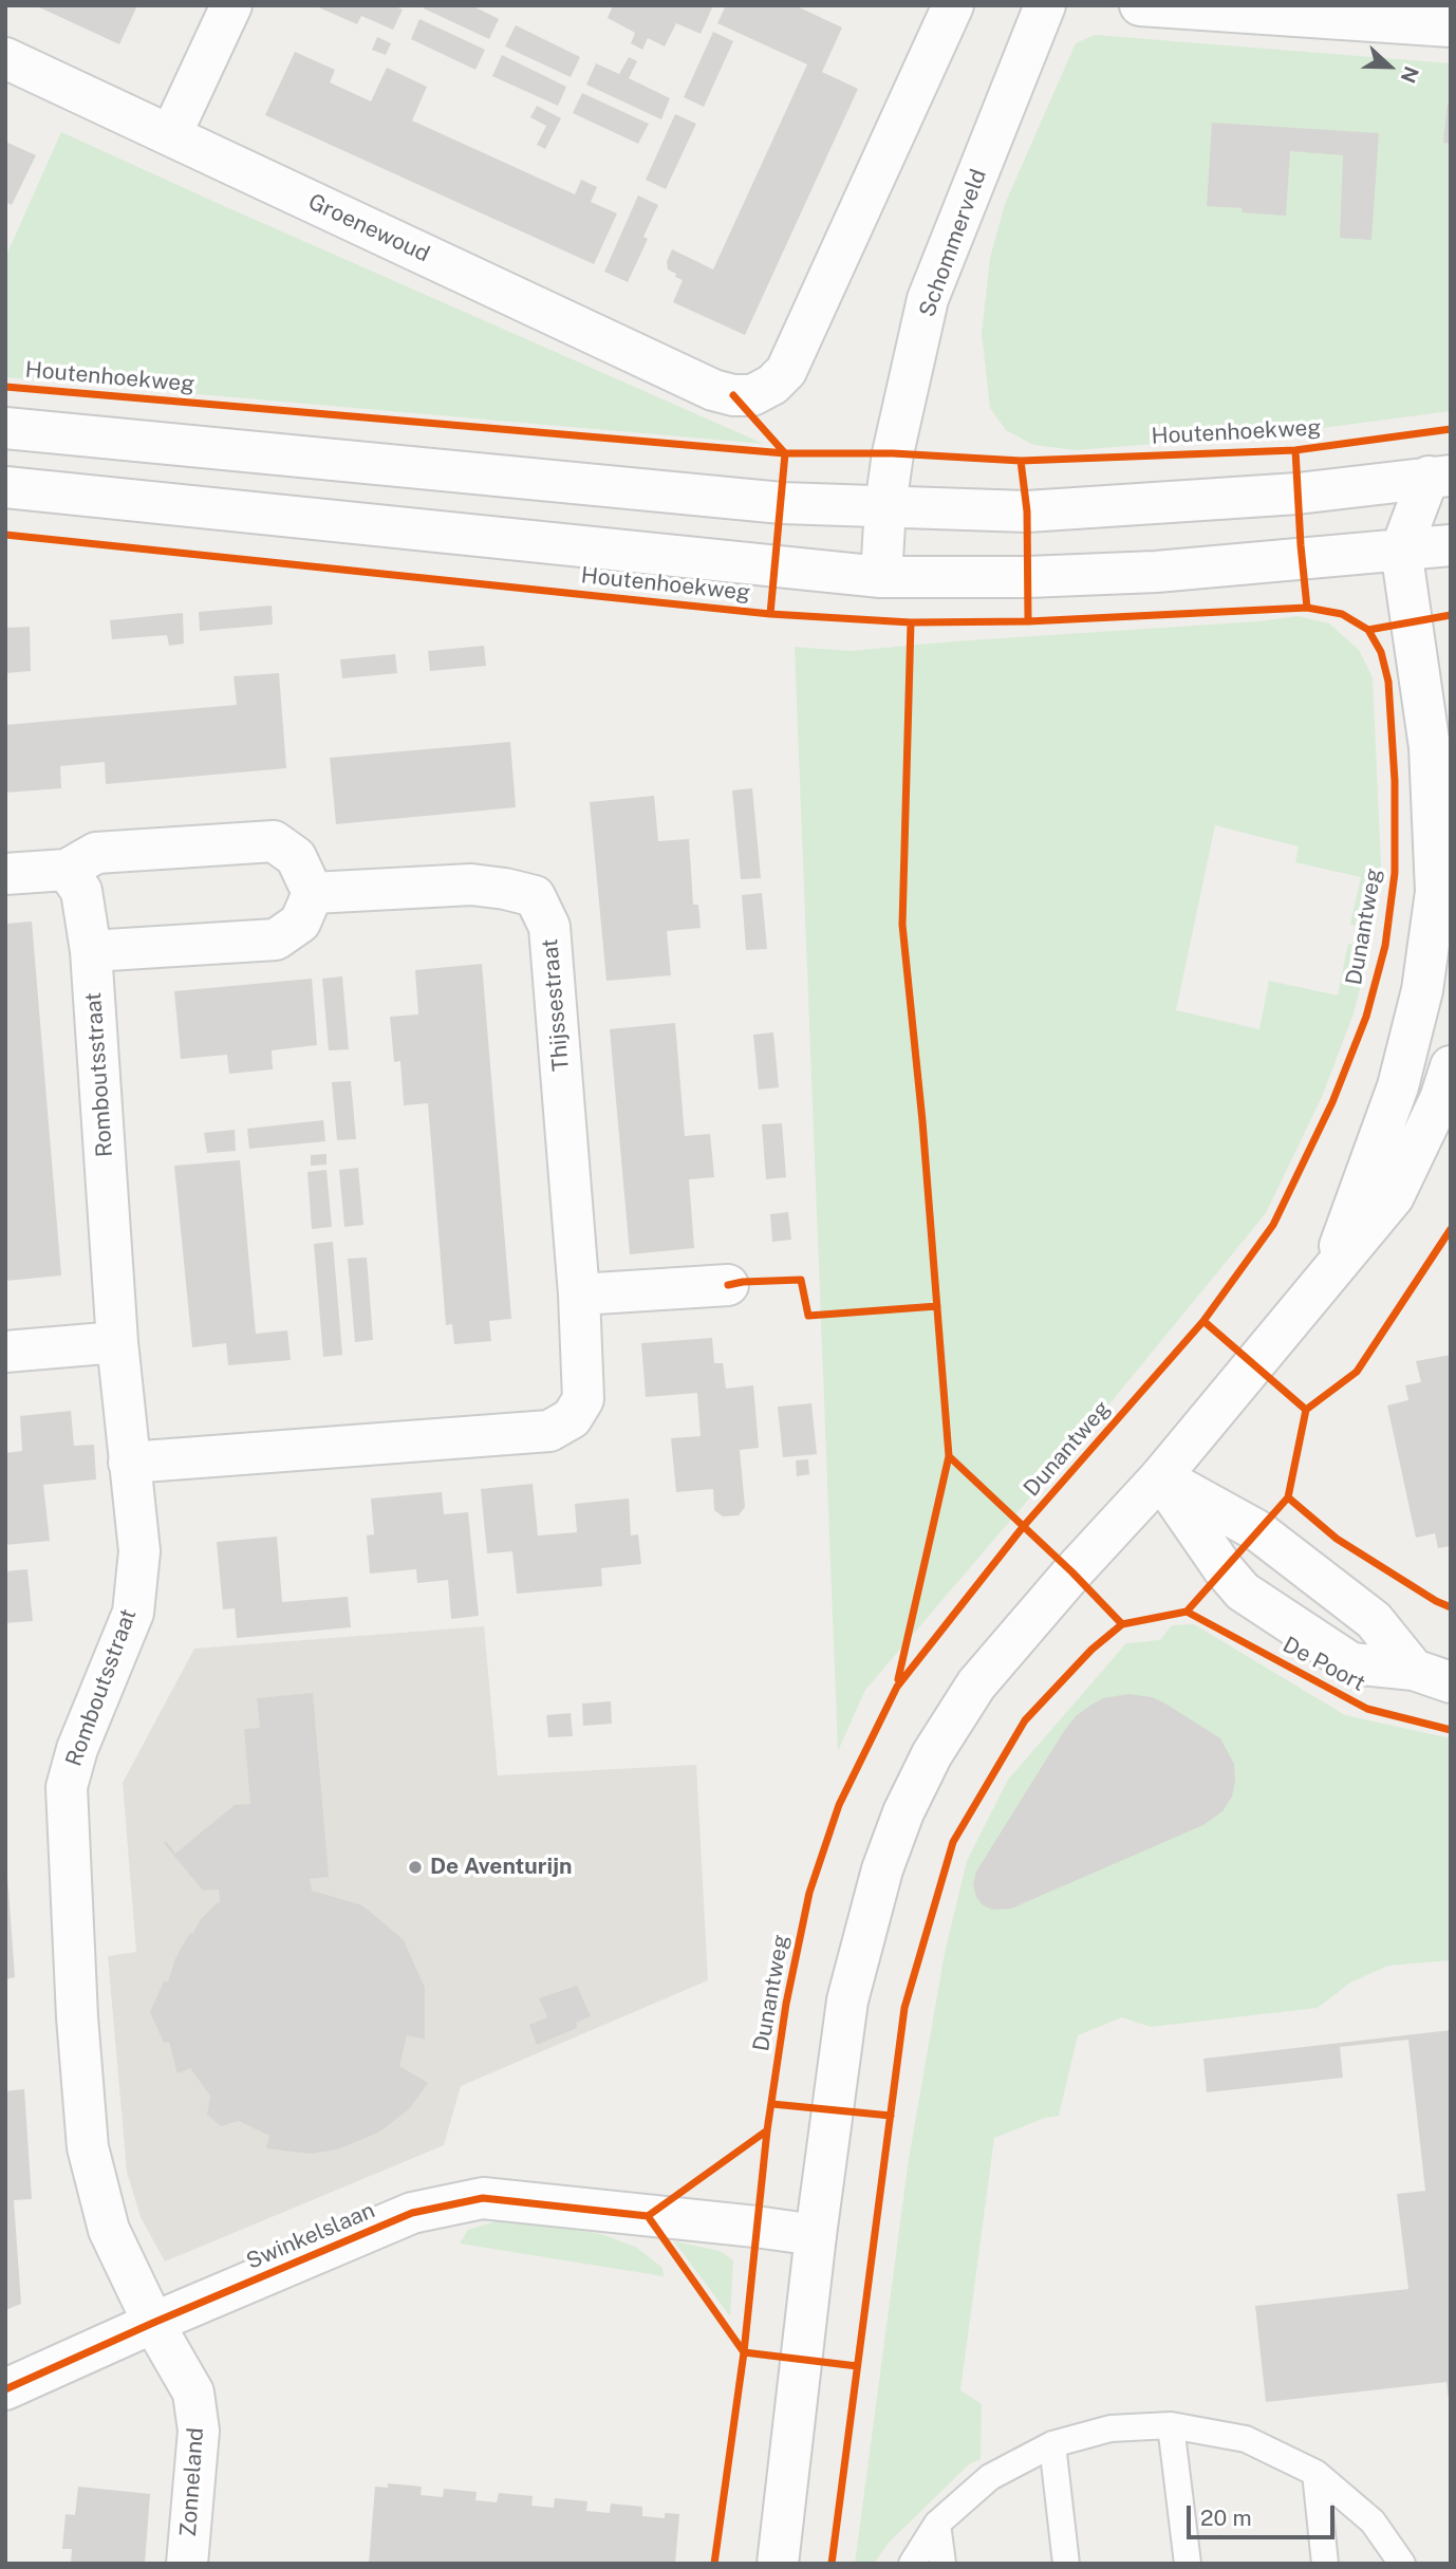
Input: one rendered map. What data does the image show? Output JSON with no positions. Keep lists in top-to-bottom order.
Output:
{
  "streets": {
    "street": [
      "Groenewoud",
      "Schommerveld",
      "Houtenhoekweg",
      "Thijssestraat",
      "Romboutsstraat",
      "De Poort",
      "Swinkelslaan",
      "Zonneland"
    ],
    "cycle path": ["Dunantweg"]
  },
  "crossings": [
    ["Schommerveld", "Houtenhoekweg"],
    ["Thijssestraat", "Romboutsstraat"],
    ["Romboutsstraat", "Swinkelslaan"],
    ["Romboutsstraat", "Zonneland"],
    ["Swinkelslaan", "Zonneland"]
  ],
  "places": ["De Aventurijn"],
  "scale_bar": "20 m",
  "north": "right"
}
